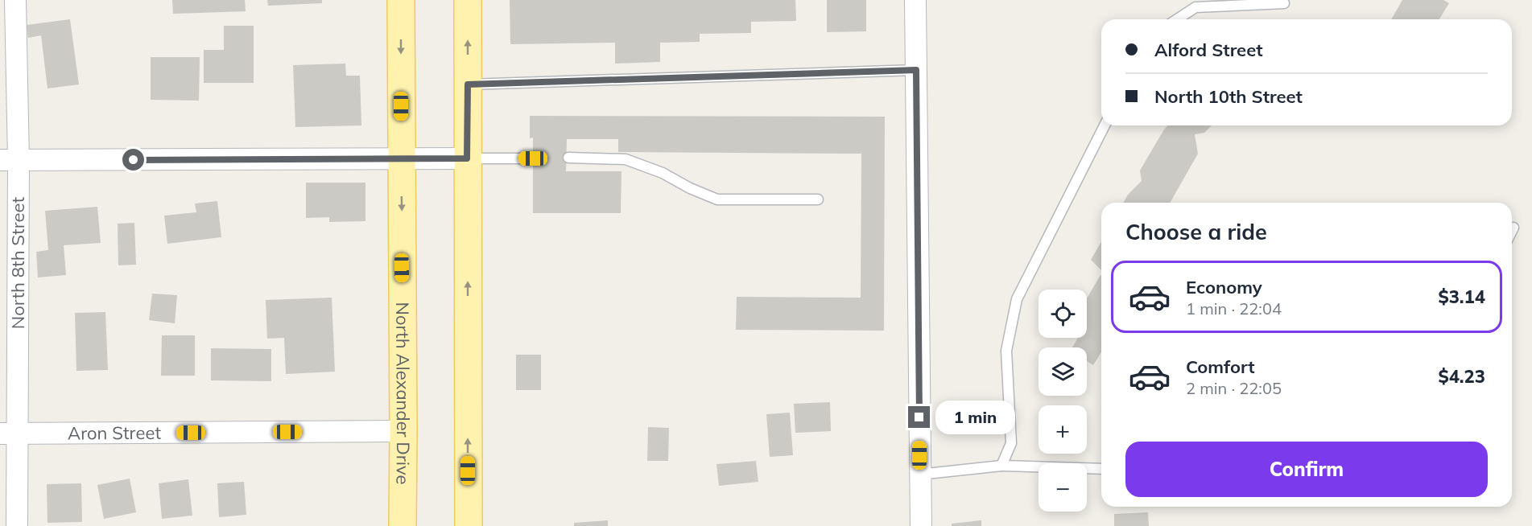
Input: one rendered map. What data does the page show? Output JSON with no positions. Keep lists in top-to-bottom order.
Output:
{
  "streets": {
    "main road": ["North Alexander Drive"],
    "street": ["North 8th Street", "Aron Street"]
  },
  "crossings": [
    ["North 8th Street", "Aron Street"],
    ["North Alexander Drive", "Aron Street"]
  ],
  "page": {
    "banner": ["Alford Street", "North 10th Street"],
    "heading": "Choose a ride",
    "list": [
      {
        "name": "Economy",
        "note": "1 min · 22:04",
        "value": "$3.14"
      },
      {
        "name": "Comfort",
        "note": "2 min · 22:05",
        "value": "$4.23"
      }
    ],
    "map_buttons": ["+", "−"],
    "bubble": "1 min",
    "buttons": "Confirm"
  }
}
